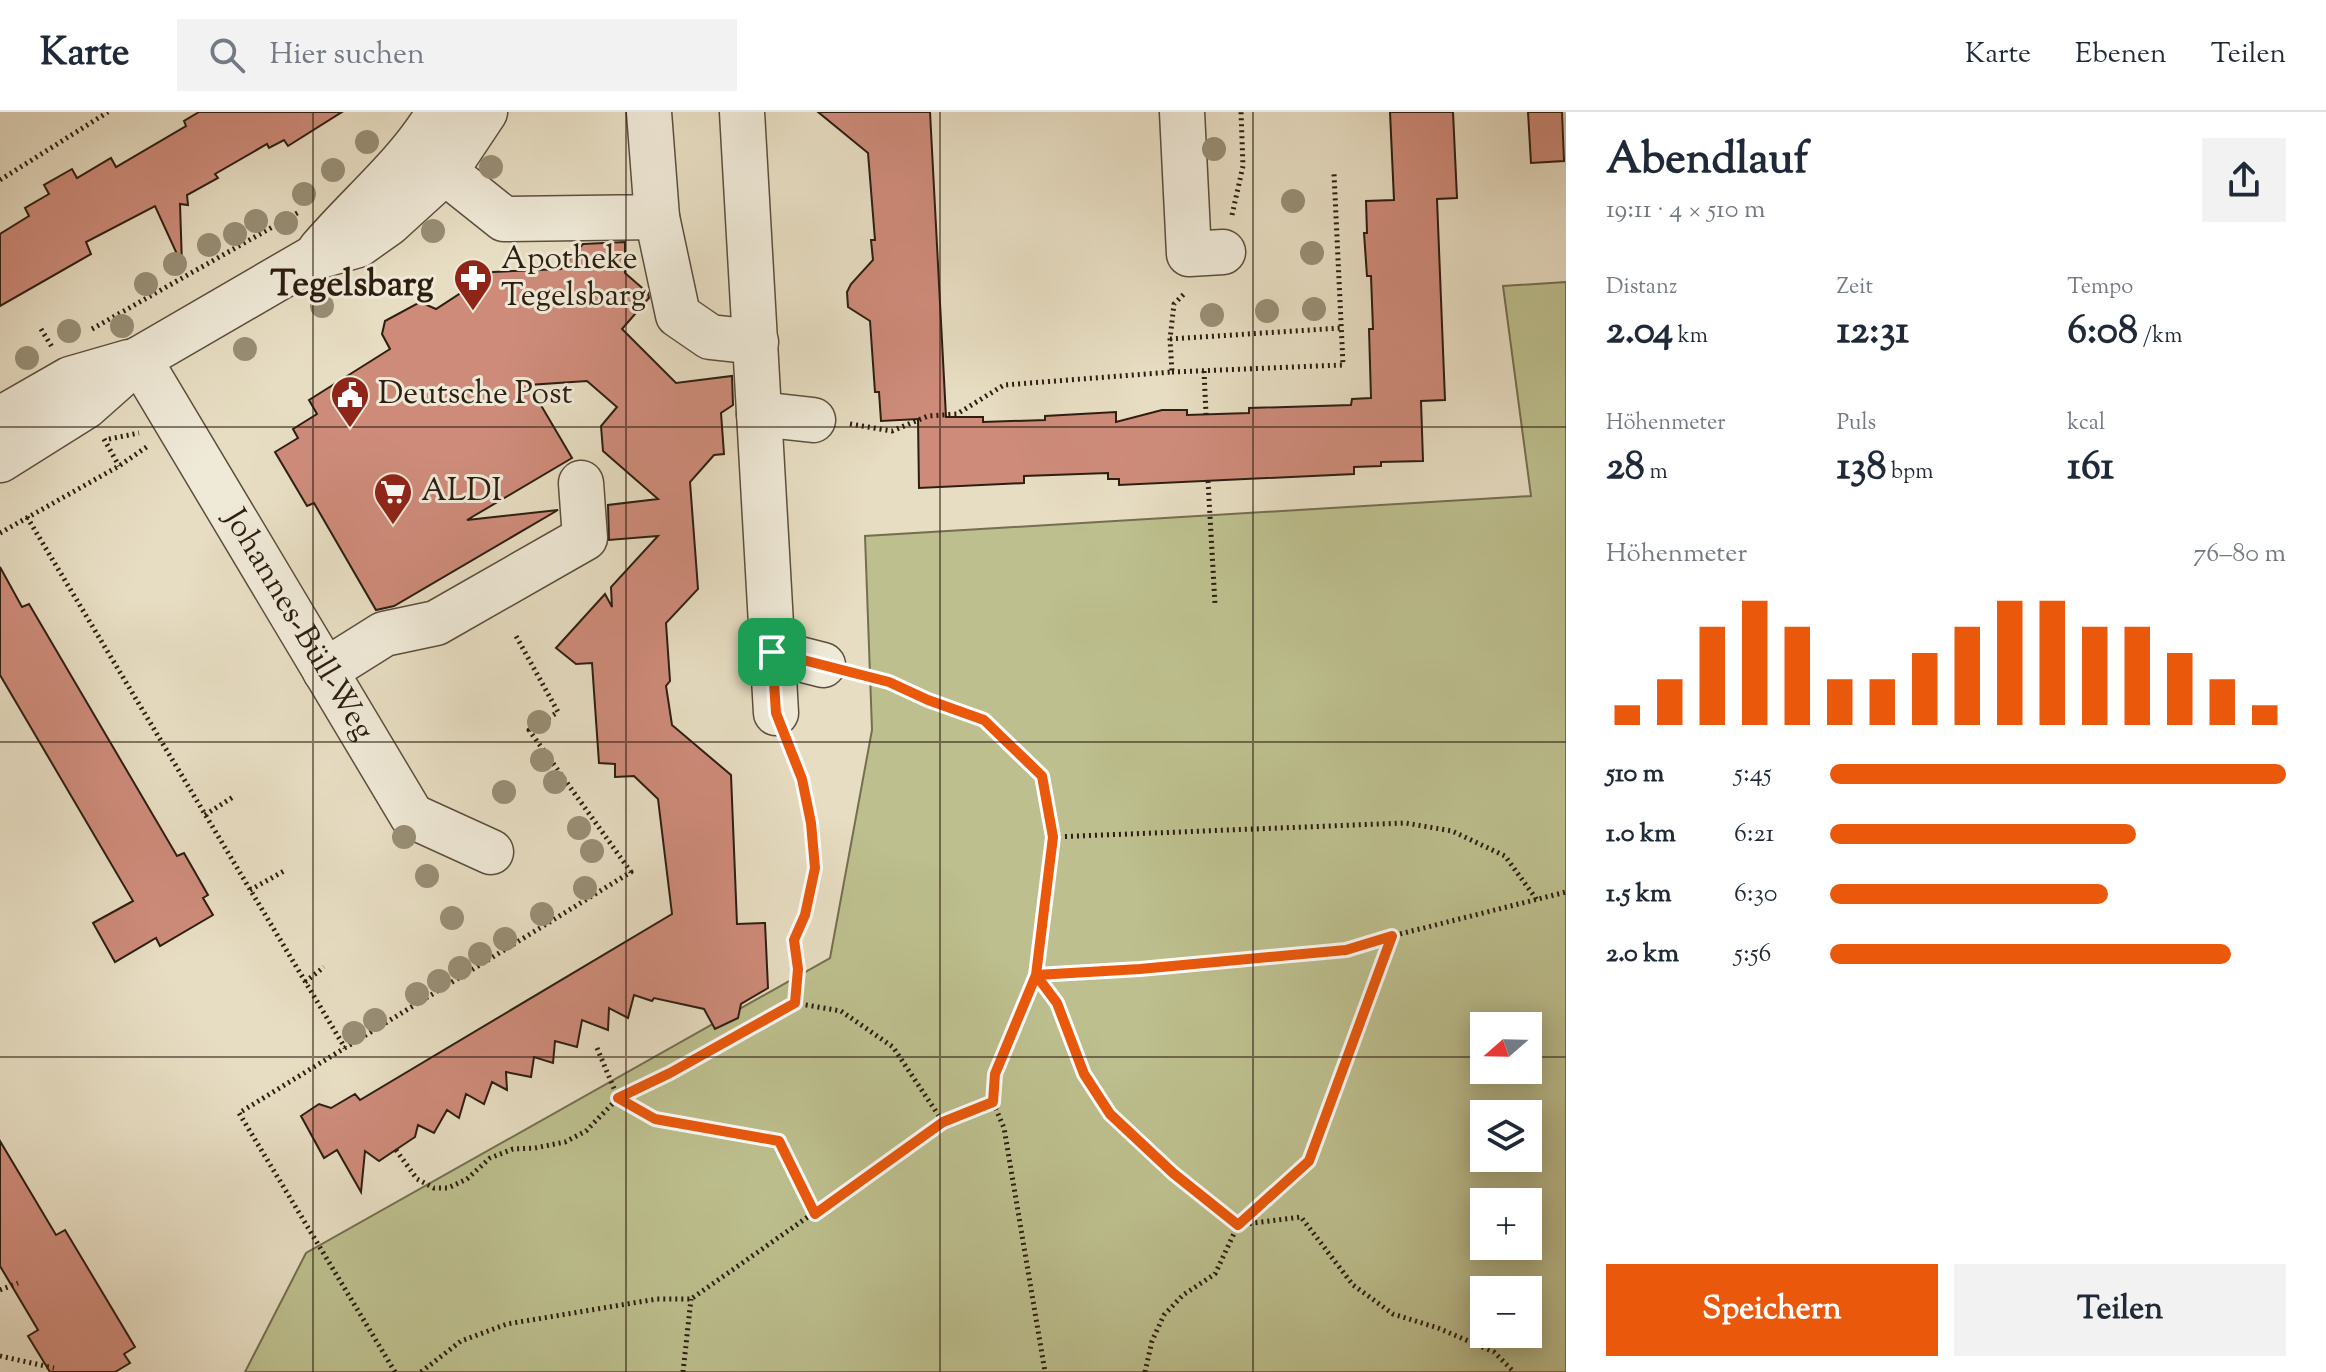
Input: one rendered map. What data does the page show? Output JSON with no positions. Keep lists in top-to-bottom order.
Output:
{
  "streets": {
    "street": ["Johannes-Büll-Weg"]
  },
  "districts": ["Tegelsbarg"],
  "places": {
    "pharmacy": ["Apotheke Tegelsbarg"],
    "public building": ["Deutsche Post"],
    "supermarket": ["ALDI"]
  },
  "north": "left",
  "page": {
    "header": "Karte",
    "search": "Hier suchen",
    "nav": ["Karte", "Ebenen", "Teilen"],
    "heading": ["Abendlauf", "19:11 · 4 × 510 m"],
    "stats": [
      ["Distanz", "2.04 km"],
      ["Zeit", "12:31"],
      ["Tempo", "6:08 /km"],
      ["Höhenmeter", "28 m"],
      ["Puls", "138 bpm"],
      ["kcal", "161"]
    ],
    "chart": ["Höhenmeter", "76–80 m"],
    "list": [
      {
        "name": "510 m",
        "note": "5:45"
      },
      {
        "name": "1.0 km",
        "note": "6:21"
      },
      {
        "name": "1.5 km",
        "note": "6:30"
      },
      {
        "name": "2.0 km",
        "note": "5:56"
      }
    ],
    "map_buttons": ["+", "−"],
    "buttons": ["Speichern", "Teilen"]
  }
}
